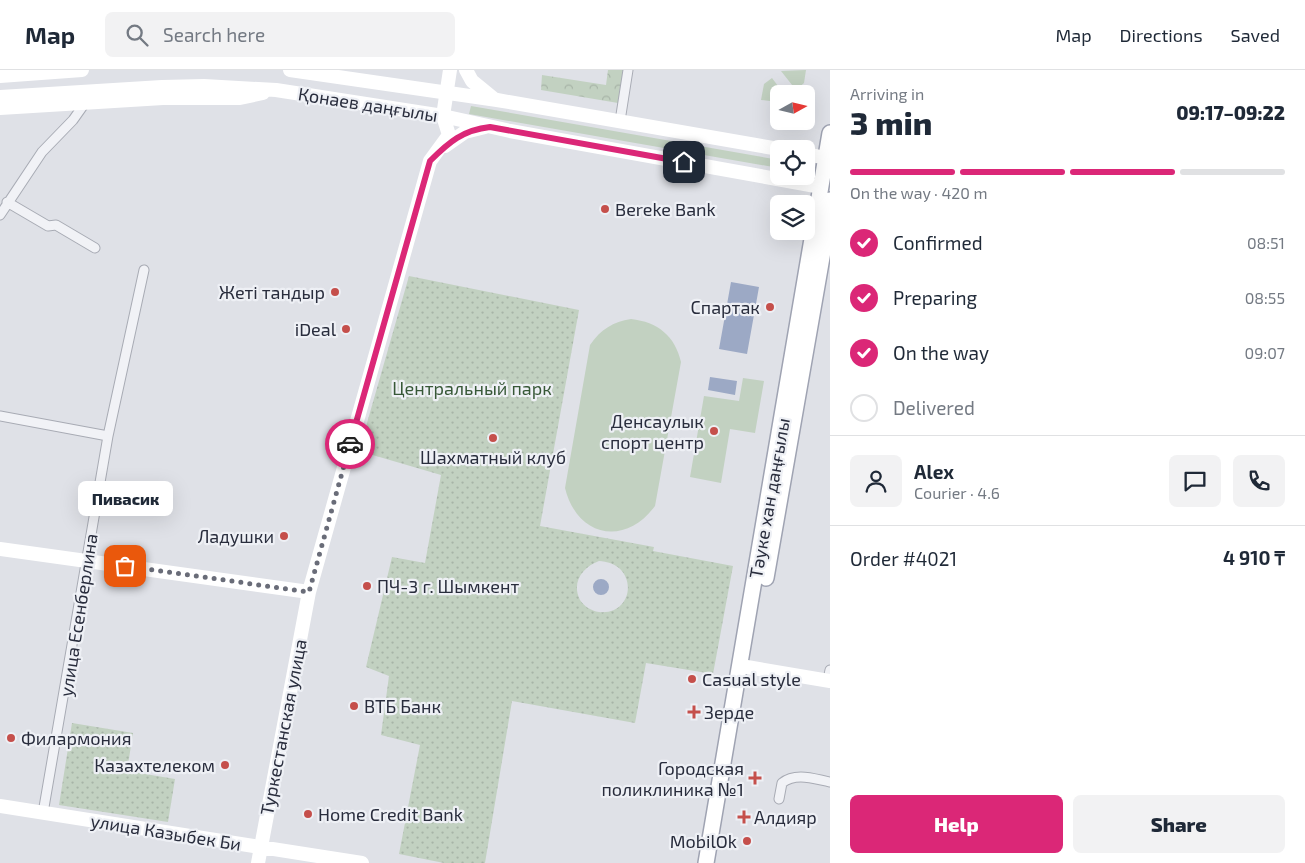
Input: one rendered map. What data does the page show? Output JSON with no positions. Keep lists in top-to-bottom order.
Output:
{
  "streets": {
    "main road": [
      "Қонаев даңғылы",
      "Тәуке хан даңғылы",
      "Туркестанская улица",
      "улица Казыбек Би"
    ],
    "street": ["улица Есенберлина"]
  },
  "crossings": [
    ["Қонаев даңғылы", "Тәуке хан даңғылы"],
    ["улица Есенберлина", "улица Казыбек Би"],
    ["Туркестанская улица", "улица Казыбек Би"]
  ],
  "parks": ["Центральный парк"],
  "places": {
    "other": [
      "Bereke Bank",
      "Жетi тандыр",
      "Спартак",
      "iDeal",
      "Денсаулык спорт центр",
      "Шахматный клуб",
      "Ладушки",
      "Пивасик",
      "ПЧ-3 г. Шымкент",
      "Casual style",
      "ВТБ Банк",
      "Филармония",
      "Казахтелеком",
      "Home Credit Bank",
      "MobilOk"
    ],
    "health": ["Зерде", "Городская поликлиника №1", "Алдияр"]
  },
  "north": "right",
  "page": {
    "header": "Map",
    "search": "Search here",
    "nav": ["Map", "Directions", "Saved"],
    "heading": ["3 min", "Arriving in", "09:17–09:22"],
    "panel": [
      "Alex",
      "Courier · 4.6",
      "Order #4021",
      "4 910 ₸"
    ],
    "bar": "On the way · 420 m",
    "list": [
      ["Confirmed", "08:51"],
      ["Preparing", "08:55"],
      ["On the way", "09:07"],
      "Delivered"
    ],
    "bubble": "Пивасик",
    "buttons": ["Help", "Share"]
  }
}
